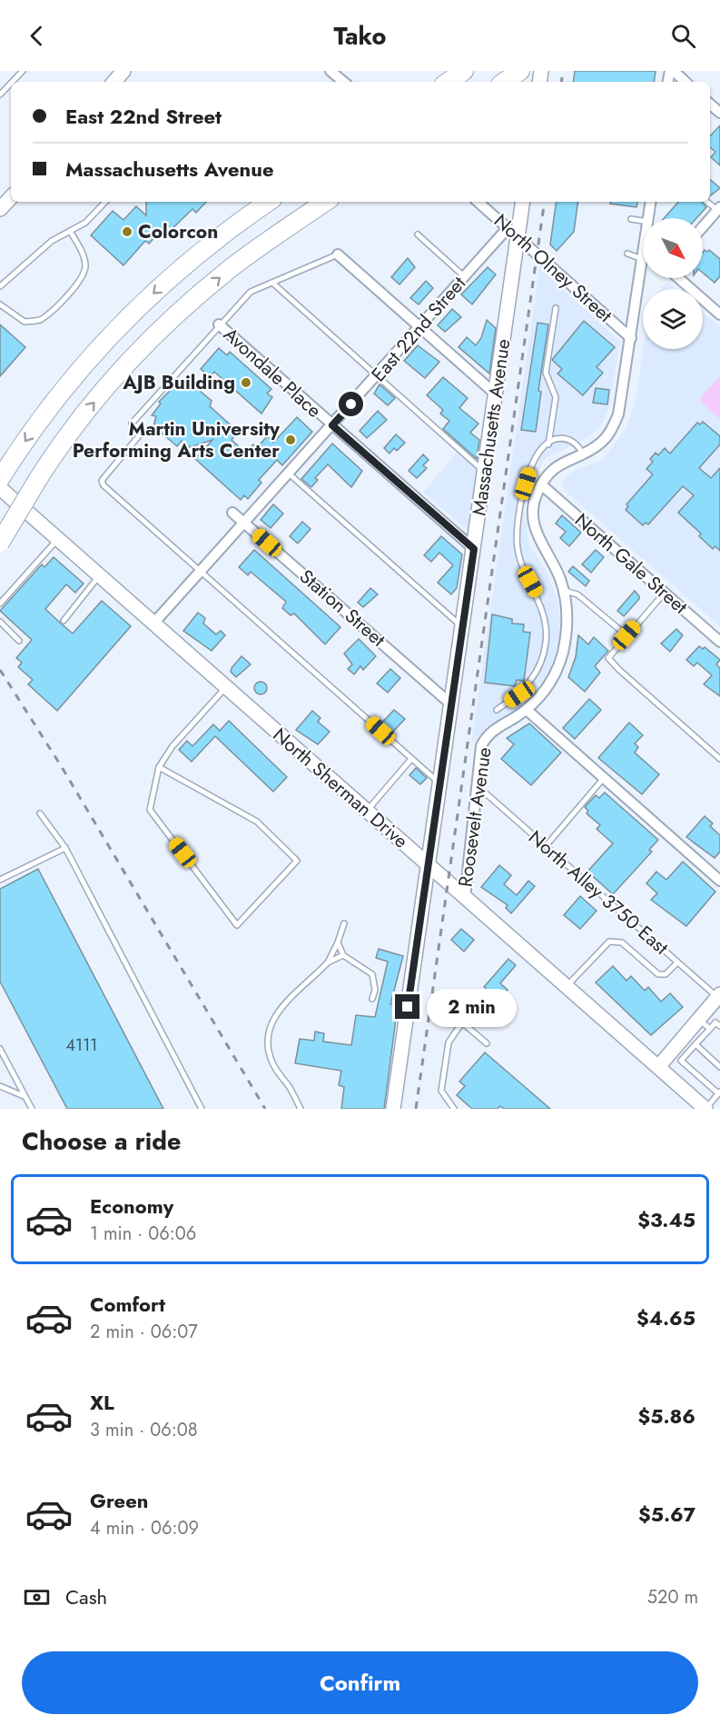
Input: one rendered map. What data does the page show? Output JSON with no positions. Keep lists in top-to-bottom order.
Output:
{
  "streets": {
    "main road": ["Massachusetts Avenue", "North Sherman Drive"],
    "street": [
      "North Olney Street",
      "East 22nd Street",
      "Avondale Place",
      "North Gale Street",
      "Station Street",
      "Roosevelt Avenue"
    ],
    "lane": ["North Alley 3750 East"]
  },
  "crossings": [
    ["North Olney Street", "East 22nd Street"],
    ["North Olney Street", "Massachusetts Avenue"],
    ["North Olney Street", "Roosevelt Avenue"],
    ["East 22nd Street", "Avondale Place"],
    ["East 22nd Street", "Massachusetts Avenue"],
    ["East 22nd Street", "Station Street"],
    ["East 22nd Street", "North Sherman Drive"],
    ["Avondale Place", "Massachusetts Avenue"],
    ["Massachusetts Avenue", "Station Street"],
    ["Massachusetts Avenue", "North Sherman Drive"],
    ["North Gale Street", "Roosevelt Avenue"],
    ["North Sherman Drive", "Roosevelt Avenue"],
    ["Roosevelt Avenue", "North Alley 3750 East"]
  ],
  "places": ["Colorcon", "AJB Building", "Martin University Performing Arts Center"],
  "house_numbers": ["4111"],
  "north": "bottom right",
  "page": {
    "header": "Tako",
    "banner": ["East 22nd Street", "Massachusetts Avenue"],
    "bubble": "2 min",
    "heading": "Choose a ride",
    "list": [
      {
        "name": "Economy",
        "note": "1 min · 06:06",
        "value": "$3.45"
      },
      {
        "name": "Comfort",
        "note": "2 min · 06:07",
        "value": "$4.65"
      },
      {
        "name": "XL",
        "note": "3 min · 06:08",
        "value": "$5.86"
      },
      {
        "name": "Green",
        "note": "4 min · 06:09",
        "value": "$5.67"
      }
    ],
    "pay": ["Cash", "520 m"],
    "buttons": "Confirm"
  }
}
